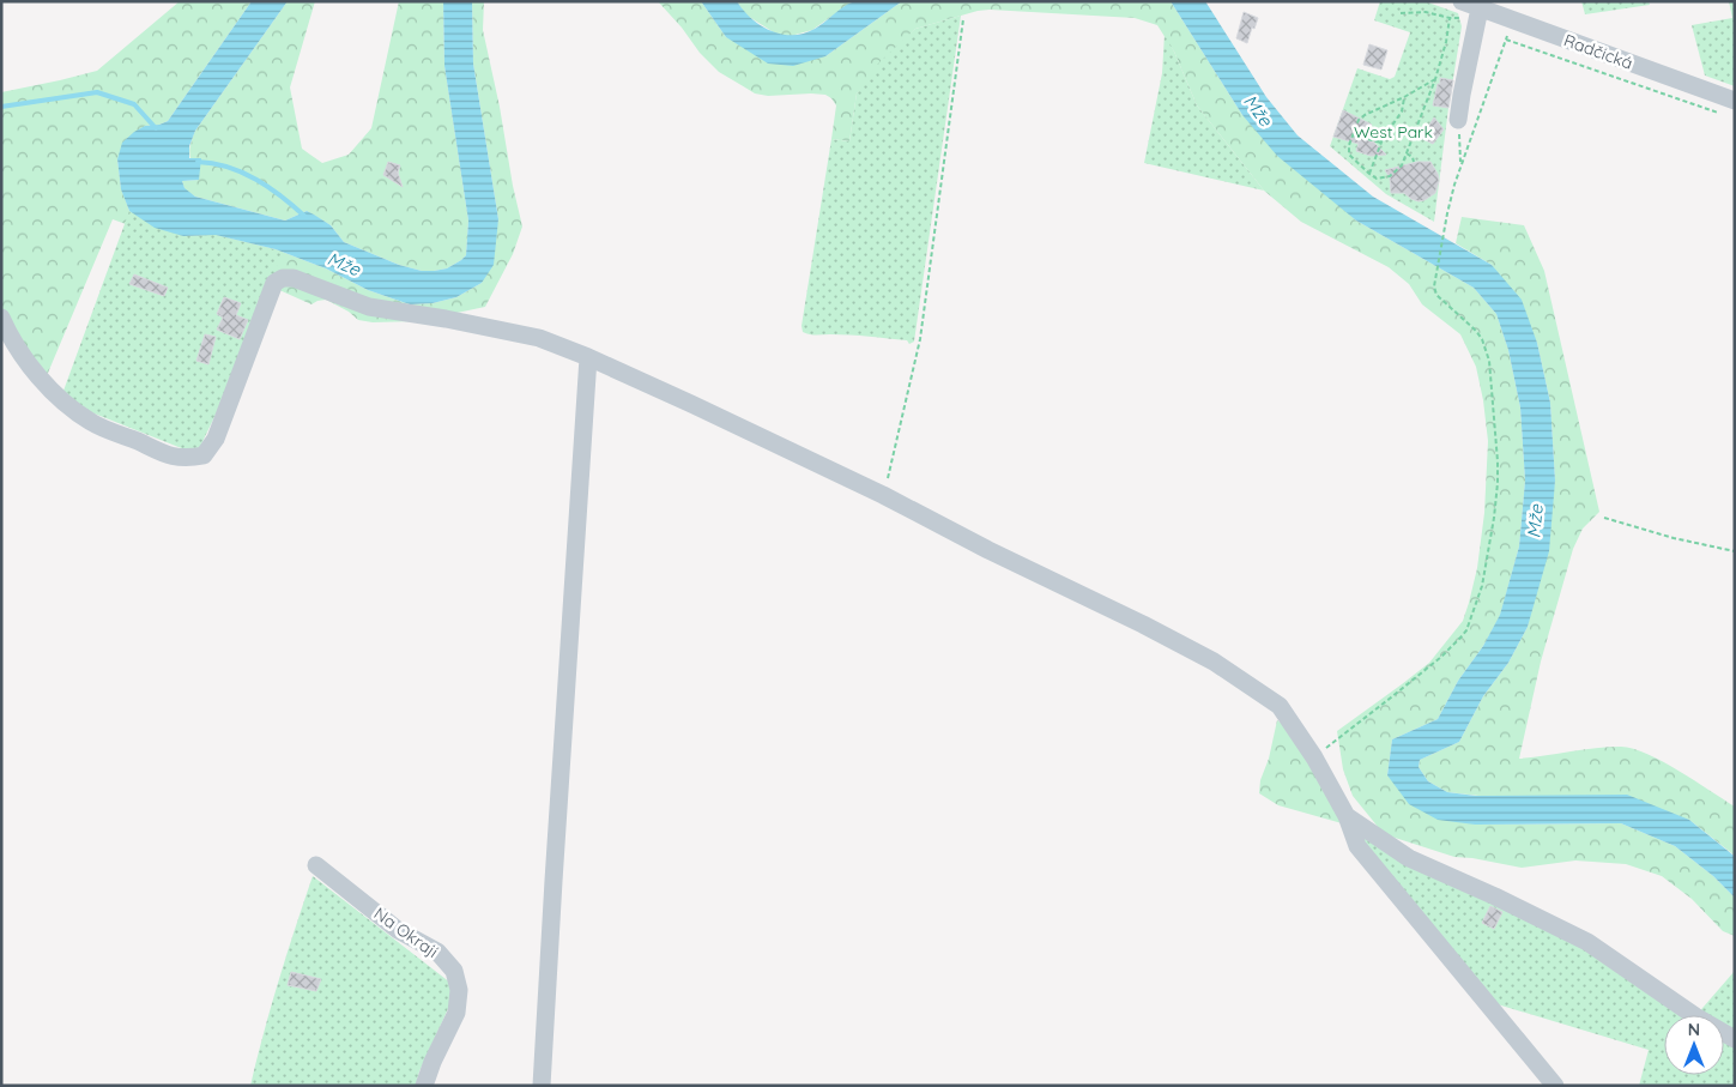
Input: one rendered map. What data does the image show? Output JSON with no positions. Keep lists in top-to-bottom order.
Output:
{
  "streets": {
    "street": ["Radčická", "Na Okraji"]
  },
  "water": ["Mže"],
  "parks": ["West Park"],
  "north": "top"
}
